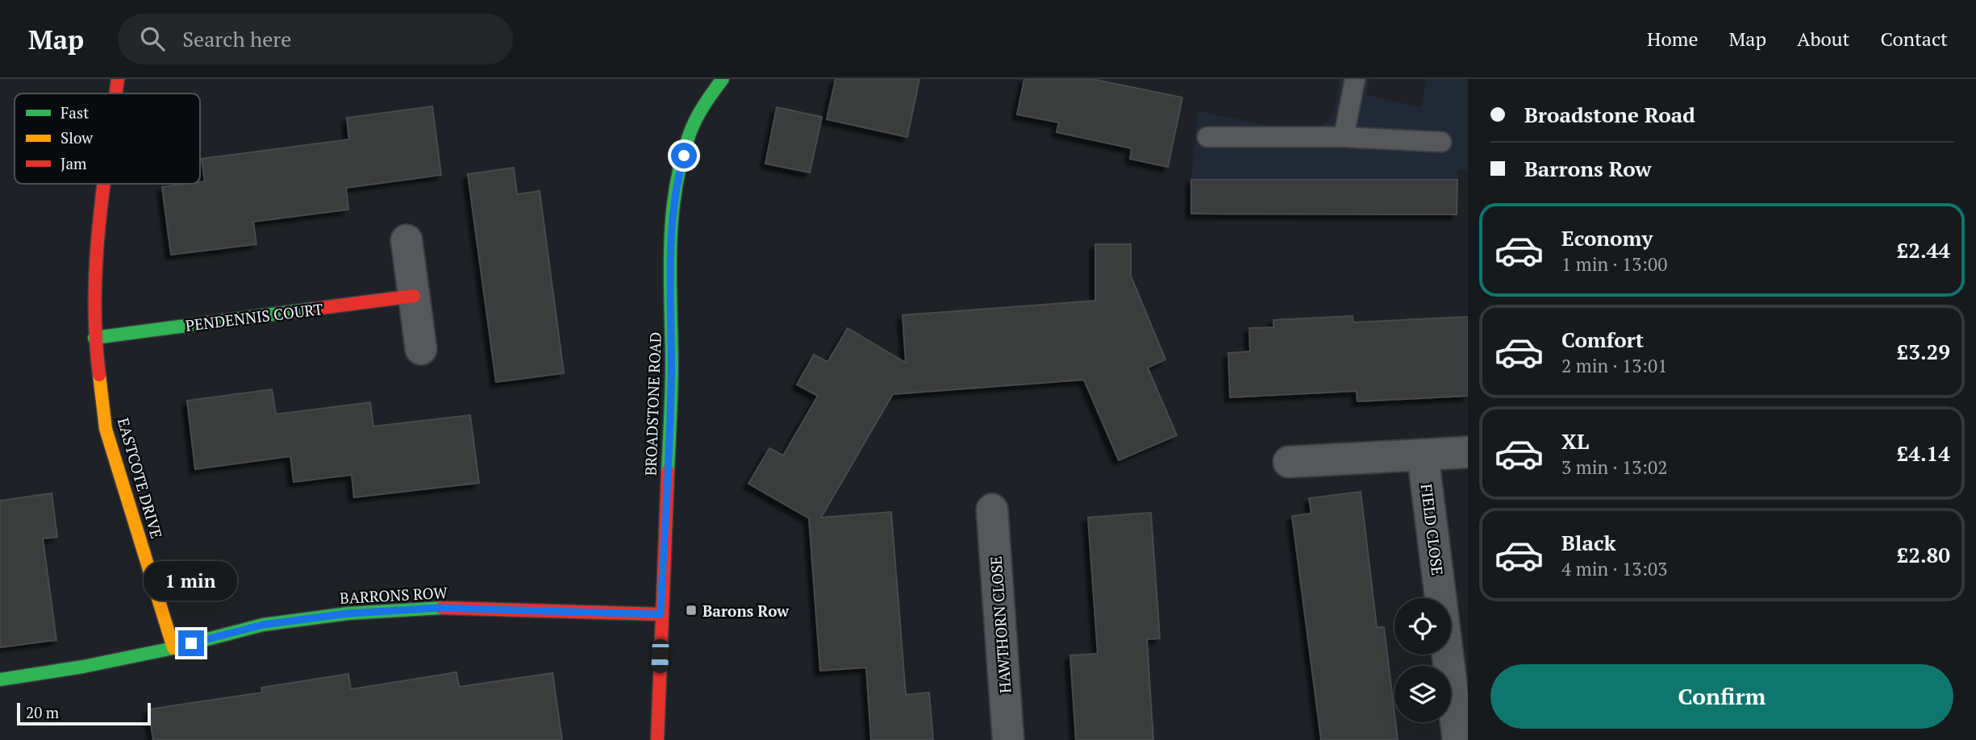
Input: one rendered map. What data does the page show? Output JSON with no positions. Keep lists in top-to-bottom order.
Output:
{
  "streets": {
    "street": [
      "PENDENNIS COURT",
      "BROADSTONE ROAD",
      "EASTCOTE DRIVE",
      "FIELD CLOSE",
      "BARRONS ROW",
      "HAWTHORN CLOSE"
    ]
  },
  "crossings": [
    ["PENDENNIS COURT", "EASTCOTE DRIVE"],
    ["BROADSTONE ROAD", "BARRONS ROW"],
    ["EASTCOTE DRIVE", "BARRONS ROW"]
  ],
  "places": {
    "transit": ["Barons Row"]
  },
  "legend": ["Fast", "Slow", "Jam"],
  "scale_bar": "20 m",
  "page": {
    "header": "Map",
    "search": "Search here",
    "nav": [
      "Home",
      "Map",
      "About",
      "Contact"
    ],
    "banner": ["Broadstone Road", "Barrons Row"],
    "list": [
      {
        "name": "Economy",
        "note": "1 min · 13:00",
        "value": "£2.44"
      },
      {
        "name": "Comfort",
        "note": "2 min · 13:01",
        "value": "£3.29"
      },
      {
        "name": "XL",
        "note": "3 min · 13:02",
        "value": "£4.14"
      },
      {
        "name": "Black",
        "note": "4 min · 13:03",
        "value": "£2.80"
      }
    ],
    "bubble": "1 min",
    "buttons": "Confirm",
    "scale": "20 m"
  }
}
